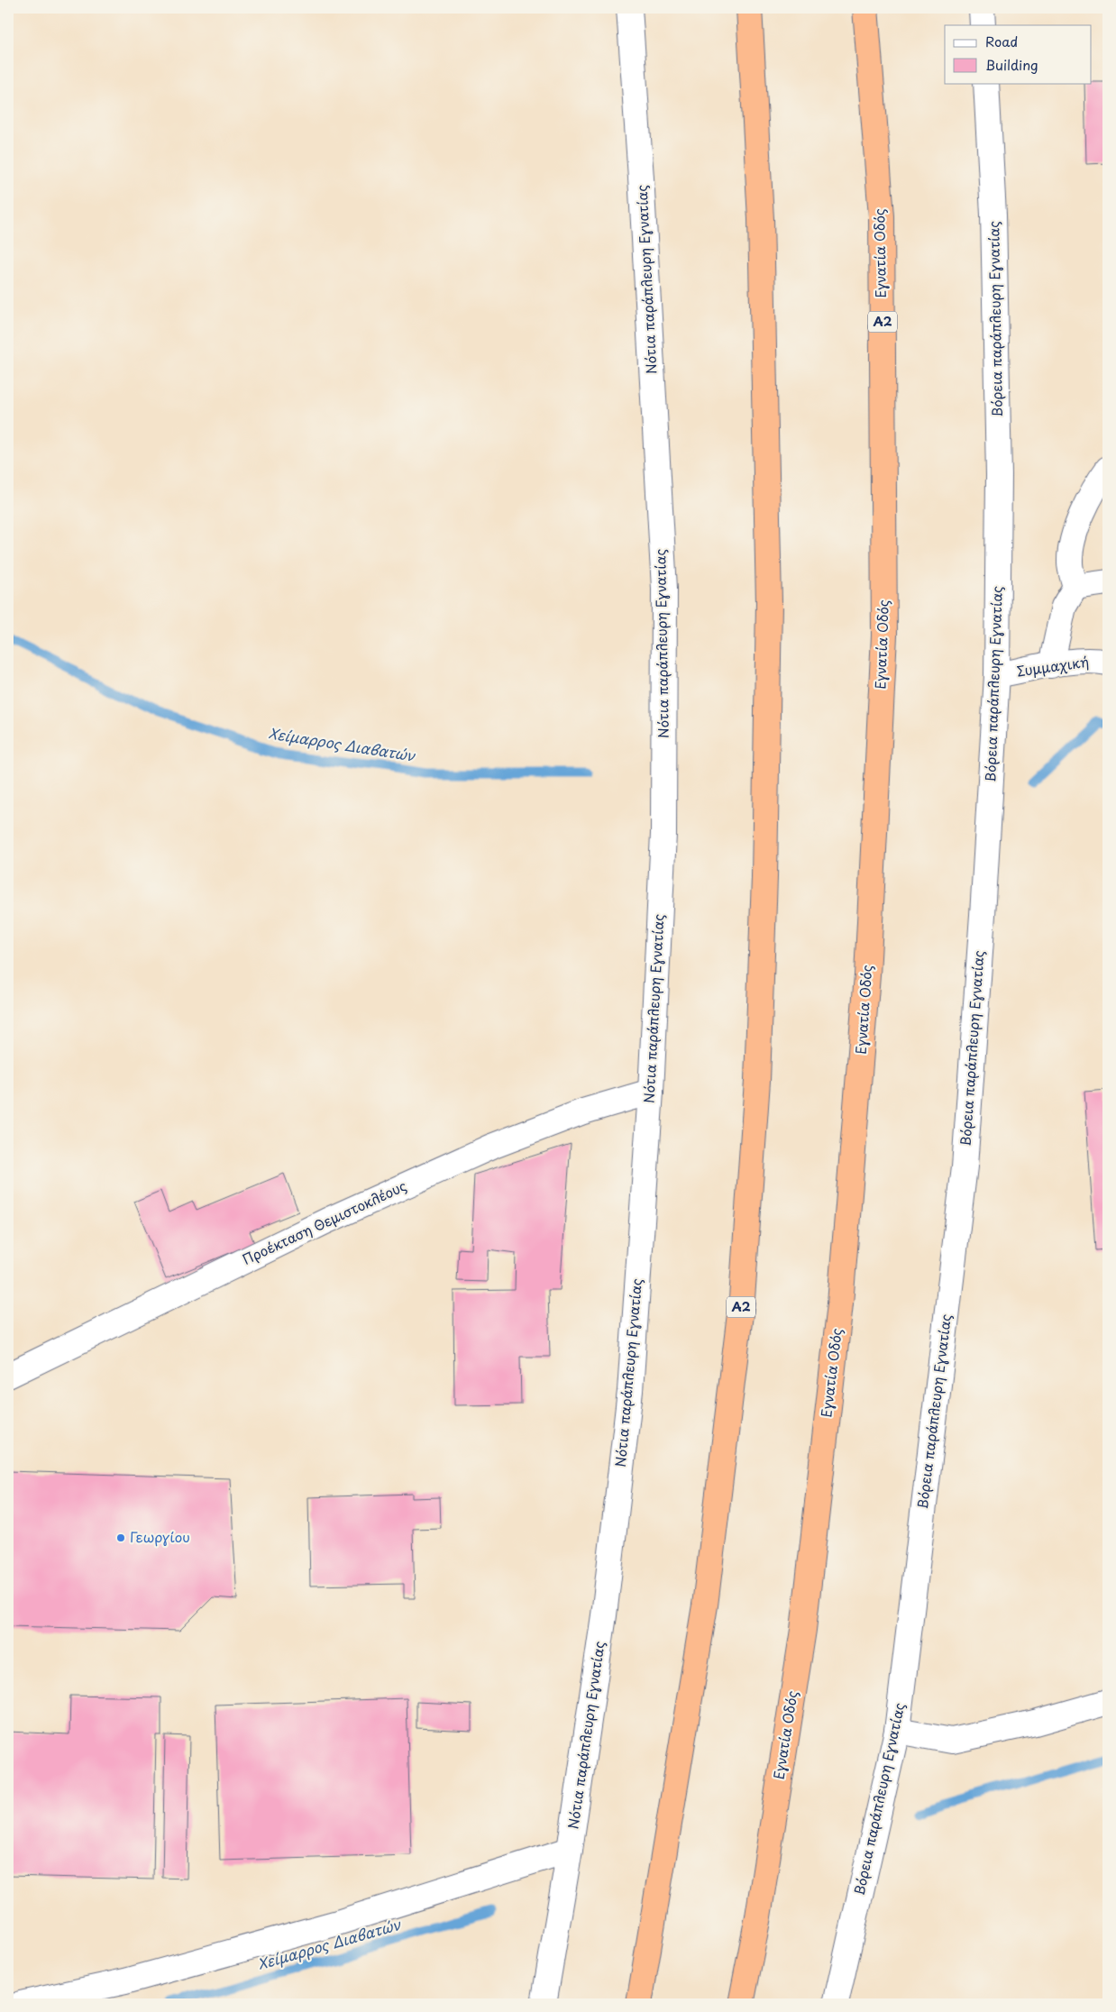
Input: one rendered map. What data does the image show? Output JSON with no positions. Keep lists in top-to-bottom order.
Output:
{
  "streets": {
    "highway": ["Εγνατία Οδός", "Α2"],
    "street": [
      "Νότια παράπλευρη Εγνατίας",
      "Βόρεια παράπλευρη Εγνατίας",
      "Συμμαχική",
      "Προέκταση Θεμιστοκλέους"
    ]
  },
  "crossings": [
    ["Νότια παράπλευρη Εγνατίας", "Προέκταση Θεμιστοκλέους"],
    ["Βόρεια παράπλευρη Εγνατίας", "Συμμαχική"]
  ],
  "water": ["Χείμαρρος Διαβατών"],
  "places": ["Γεωργίου"],
  "legend": ["Road", "Building"]
}
